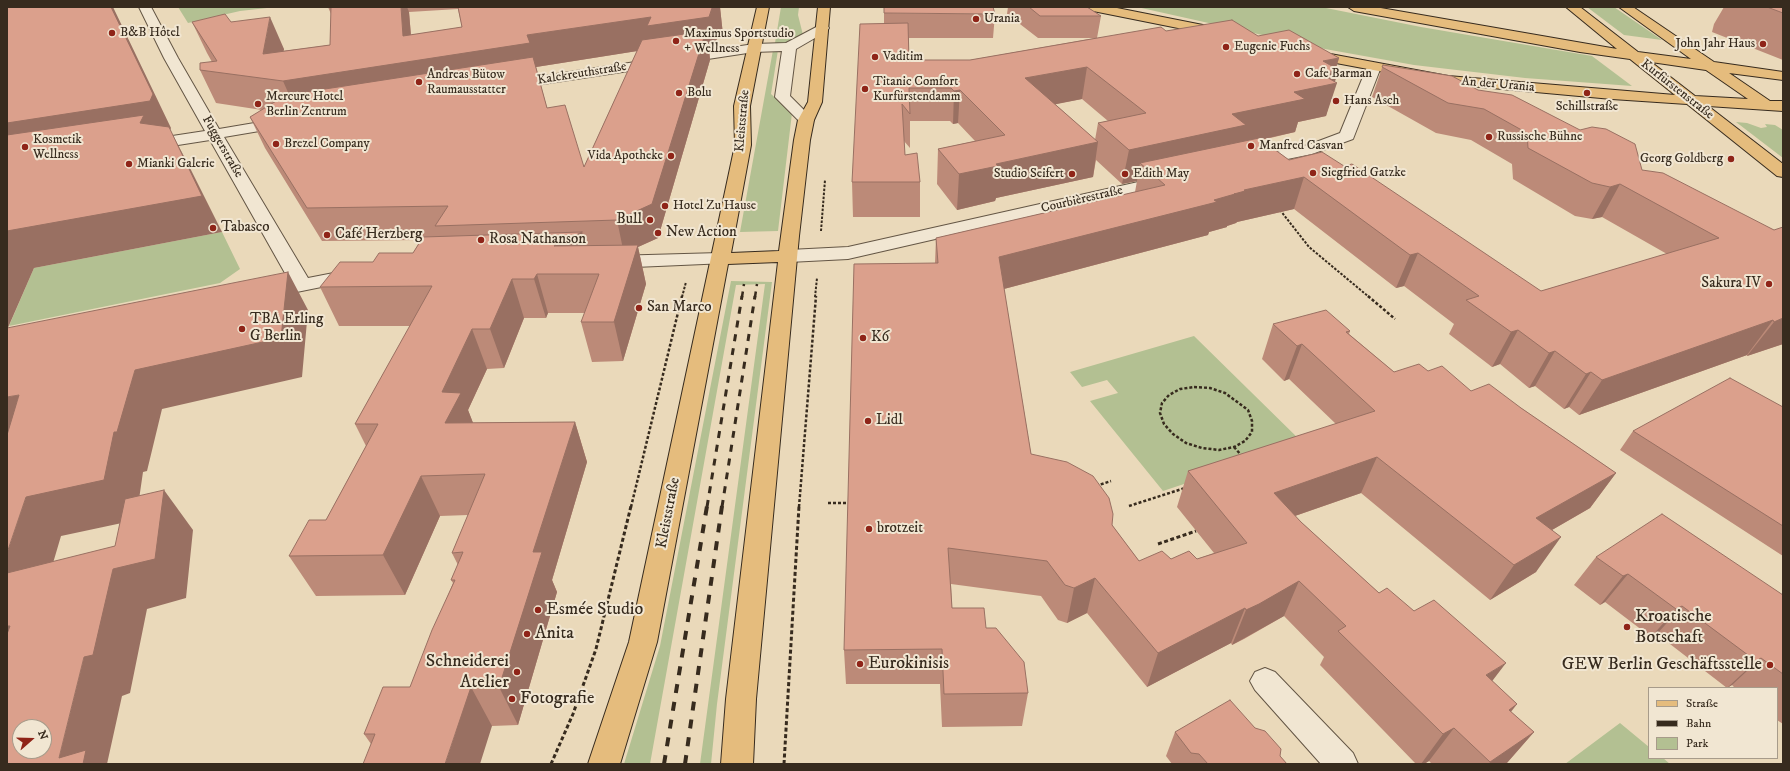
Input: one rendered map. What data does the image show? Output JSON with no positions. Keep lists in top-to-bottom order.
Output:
{
  "streets": {
    "main road": ["An der Urania", "Kurfürstenstraße", "Kleiststraße"],
    "street": ["Kalckreuthstraße", "Fuggerstraße", "Courbièrestraße"]
  },
  "crossings": [
    ["Kalckreuthstraße", "Kleiststraße"],
    ["An der Urania", "Kurfürstenstraße"]
  ],
  "places": [
    "Urania",
    "B&B Hôtel",
    "Maximus Sportstudio + Wellness",
    "John Jahr Haus",
    "Eugenie Fuchs",
    "Vaditim",
    "Cafe Barman",
    "Andreas Bütow Raumausstatter",
    "Titanic Comfort Kurfürstendamm",
    "Bolu",
    "Schillstraße",
    "Hans Asch",
    "Mercure Hotel Berlin Zentrum",
    "Russische Bühne",
    "Brezel Company",
    "Manfred Casvan",
    "Kosmetik Wellness",
    "Vida Apotheke",
    "Georg Goldberg",
    "Mianki Galerie",
    "Siegfried Gatzke",
    "Studio Seifert",
    "Edith May",
    "Hotel Zu Hause",
    "Bull",
    "Tabasco",
    "New Action",
    "Café Herzberg",
    "Rosa Nathanson",
    "Sakura IV",
    "San Marco",
    "TBA Erling G Berlin",
    "K6",
    "Lidl",
    "brotzeit",
    "Esmée Studio",
    "Kroatische Botschaft",
    "Anita",
    "Eurokinisis",
    "GEW Berlin Geschäftsstelle",
    "Schneiderei Atelier",
    "Fotografie"
  ],
  "legend": ["Straße", "Bahn", "Park"],
  "north": "right"
}
